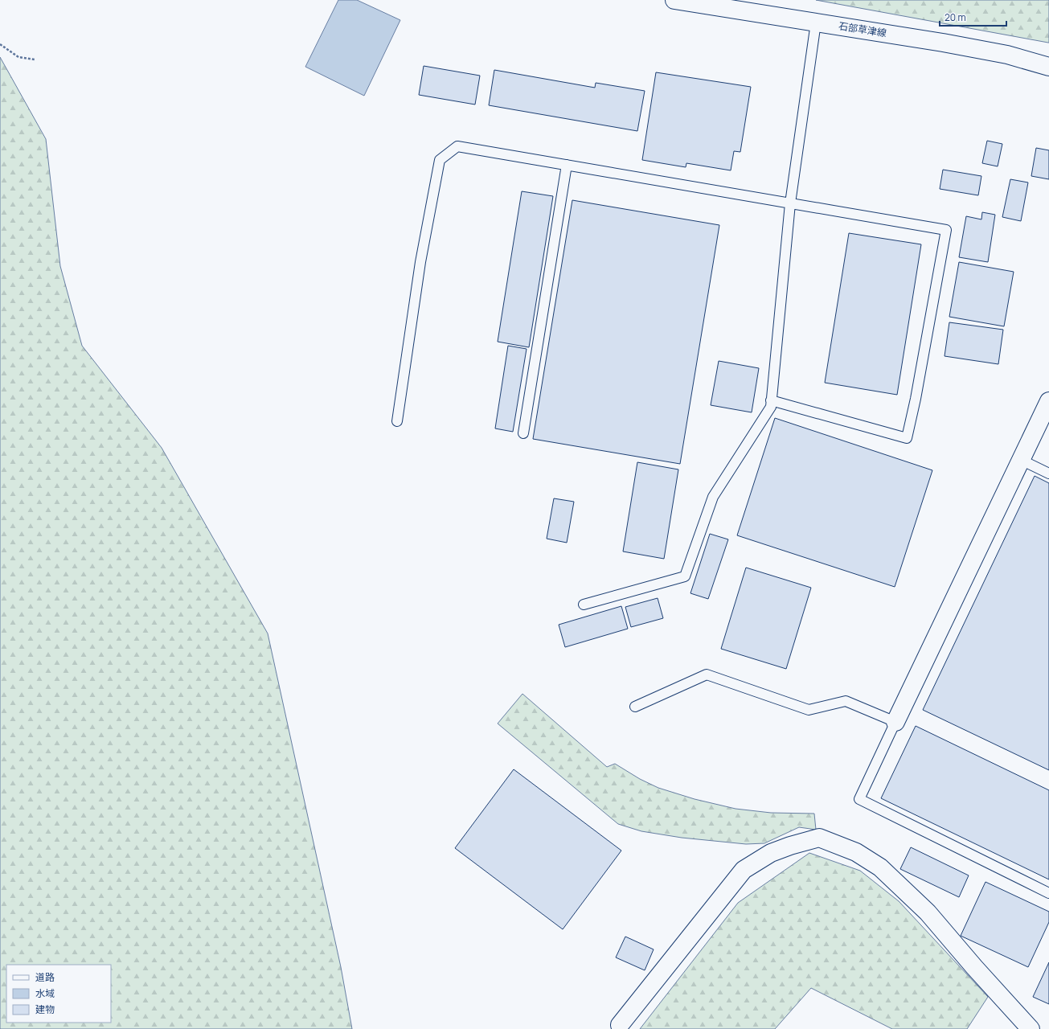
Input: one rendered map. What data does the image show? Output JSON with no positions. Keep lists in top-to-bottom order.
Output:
{
  "streets": {
    "street": ["石部草津線"]
  },
  "legend": ["道路", "水域", "建物"],
  "scale_bar": "20 m"
}
